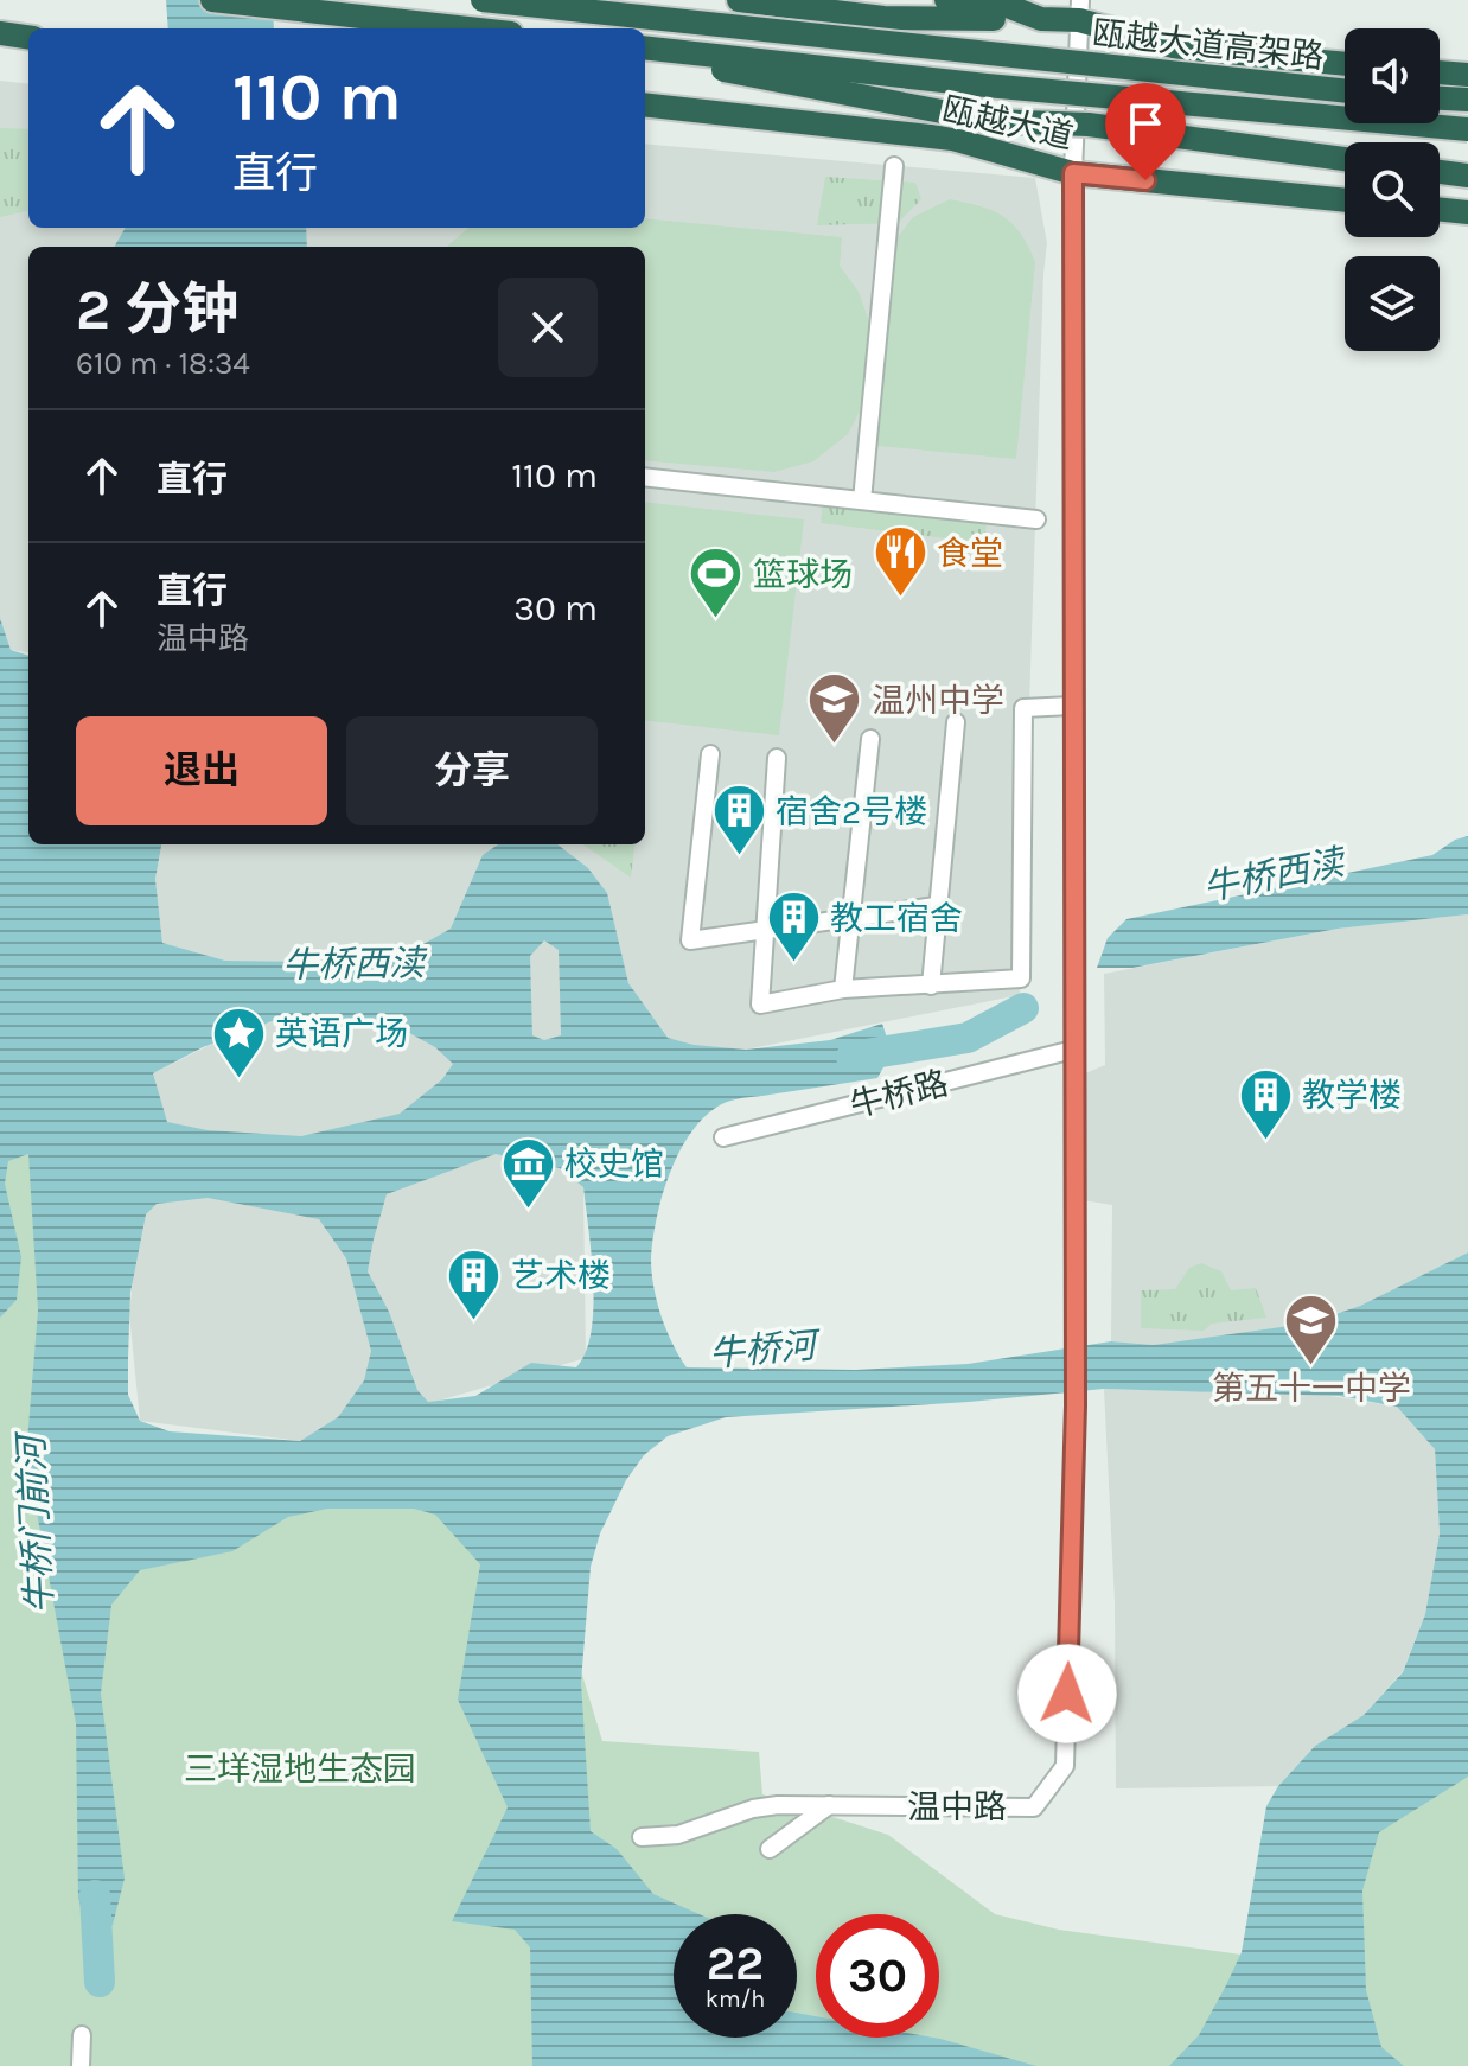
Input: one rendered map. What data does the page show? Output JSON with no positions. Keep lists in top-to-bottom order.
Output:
{
  "streets": {
    "highway": ["瓯越大道高架路", "瓯越大道"],
    "street": ["牛桥路", "温中路"]
  },
  "crossings": [
    ["牛桥路", "温中路"]
  ],
  "water": ["牛桥西渎", "牛桥河", "牛桥门前河"],
  "parks": ["三垟湿地生态园"],
  "places": {
    "restaurant": ["食堂"],
    "sports": ["篮球场"],
    "school or university": ["温州中学", "第五十一中学"],
    "building": [
      "宿舍2号楼",
      "教工宿舍",
      "教学楼",
      "艺术楼"
    ],
    "place": ["英语广场"],
    "museum": ["校史馆"]
  },
  "page": {
    "turn": ["110 m", "直行"],
    "heading": ["2 分钟", "610 m · 18:34"],
    "list": [
      {
        "name": "直行",
        "value": "110 m"
      },
      {
        "name": "直行",
        "note": "温中路",
        "value": "30 m"
      }
    ],
    "buttons": ["退出", "分享"],
    "speed": "22 km/h",
    "limit": "30"
  }
}
